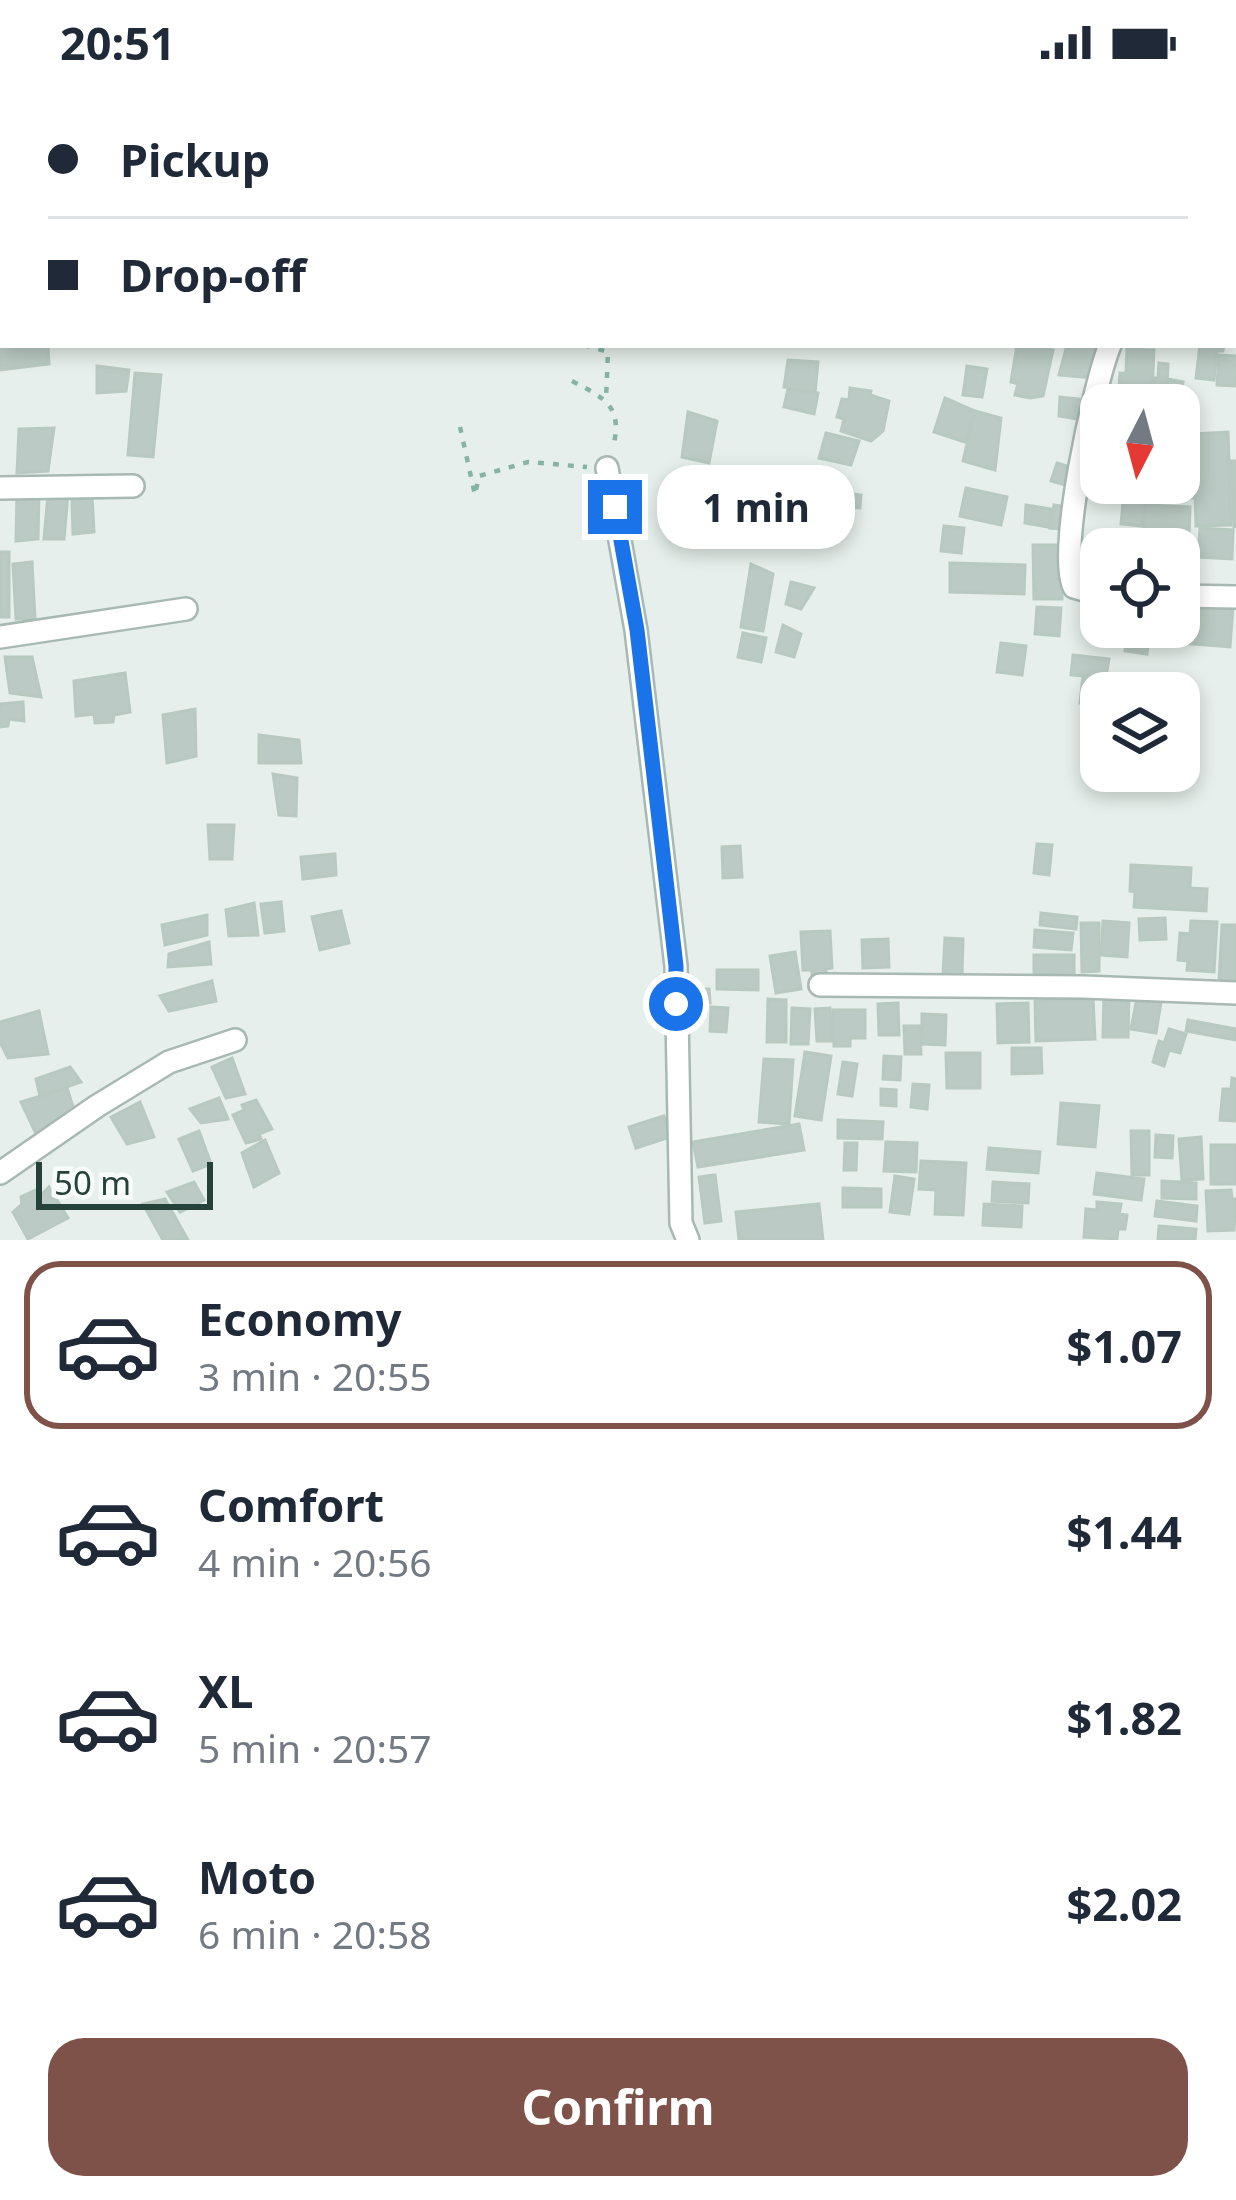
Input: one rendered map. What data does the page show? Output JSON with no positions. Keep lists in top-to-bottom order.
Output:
{
  "scale_bar": "50 m",
  "north": "bottom",
  "page": {
    "status": "20:51",
    "banner": ["Pickup", "Drop-off"],
    "bubble": "1 min",
    "scale": "50 m",
    "list": [
      {
        "name": "Economy",
        "note": "3 min · 20:55",
        "value": "$1.07"
      },
      {
        "name": "Comfort",
        "note": "4 min · 20:56",
        "value": "$1.44"
      },
      {
        "name": "XL",
        "note": "5 min · 20:57",
        "value": "$1.82"
      },
      {
        "name": "Moto",
        "note": "6 min · 20:58",
        "value": "$2.02"
      }
    ],
    "buttons": "Confirm"
  }
}
